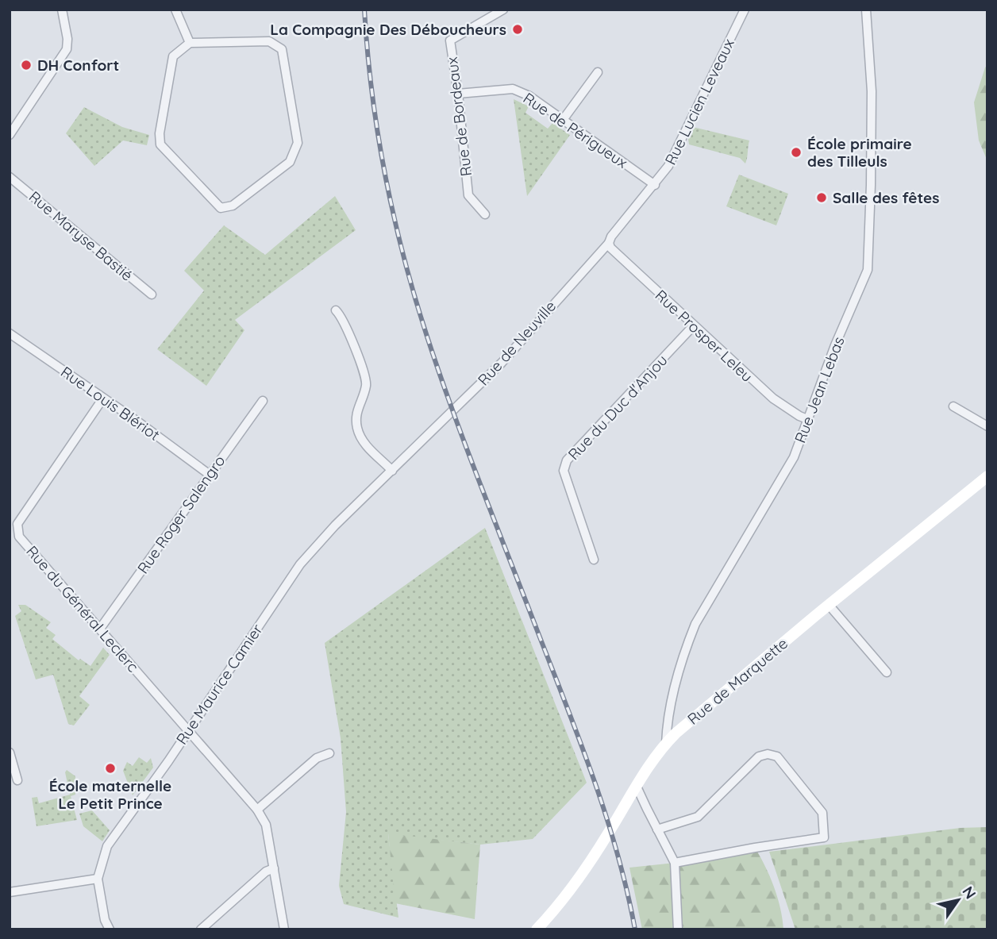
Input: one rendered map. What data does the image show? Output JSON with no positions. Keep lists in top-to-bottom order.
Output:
{
  "streets": {
    "street": [
      "Rue Lucien Leveaux",
      "Rue de Bordeaux",
      "Rue de Périgueux",
      "Rue Maryse Bastié",
      "Rue Prosper Leleu",
      "Rue de Neuville",
      "Rue Jean Lebas",
      "Rue Louis Blériot",
      "Rue du Duc d'Anjou",
      "Rue Roger Salengro",
      "Rue du Général Leclerc",
      "Rue de Marquette",
      "Rue Maurice Camier"
    ]
  },
  "crossings": [
    ["Rue Lucien Leveaux", "Rue de Périgueux"],
    ["Rue Lucien Leveaux", "Rue Prosper Leleu"],
    ["Rue Lucien Leveaux", "Rue de Neuville"],
    ["Rue de Bordeaux", "Rue de Périgueux"],
    ["Rue Prosper Leleu", "Rue de Neuville"],
    ["Rue Prosper Leleu", "Rue Jean Lebas"],
    ["Rue Prosper Leleu", "Rue du Duc d'Anjou"],
    ["Rue de Neuville", "Rue Maurice Camier"],
    ["Rue Jean Lebas", "Rue de Marquette"],
    ["Rue Louis Blériot", "Rue Roger Salengro"],
    ["Rue Louis Blériot", "Rue du Général Leclerc"],
    ["Rue Roger Salengro", "Rue du Général Leclerc"],
    ["Rue du Général Leclerc", "Rue Maurice Camier"]
  ],
  "places": [
    "La Compagnie Des Déboucheurs",
    "DH Confort",
    "École primaire des Tilleuls",
    "Salle des fêtes",
    "École maternelle Le Petit Prince"
  ],
  "north": "top right"
}
